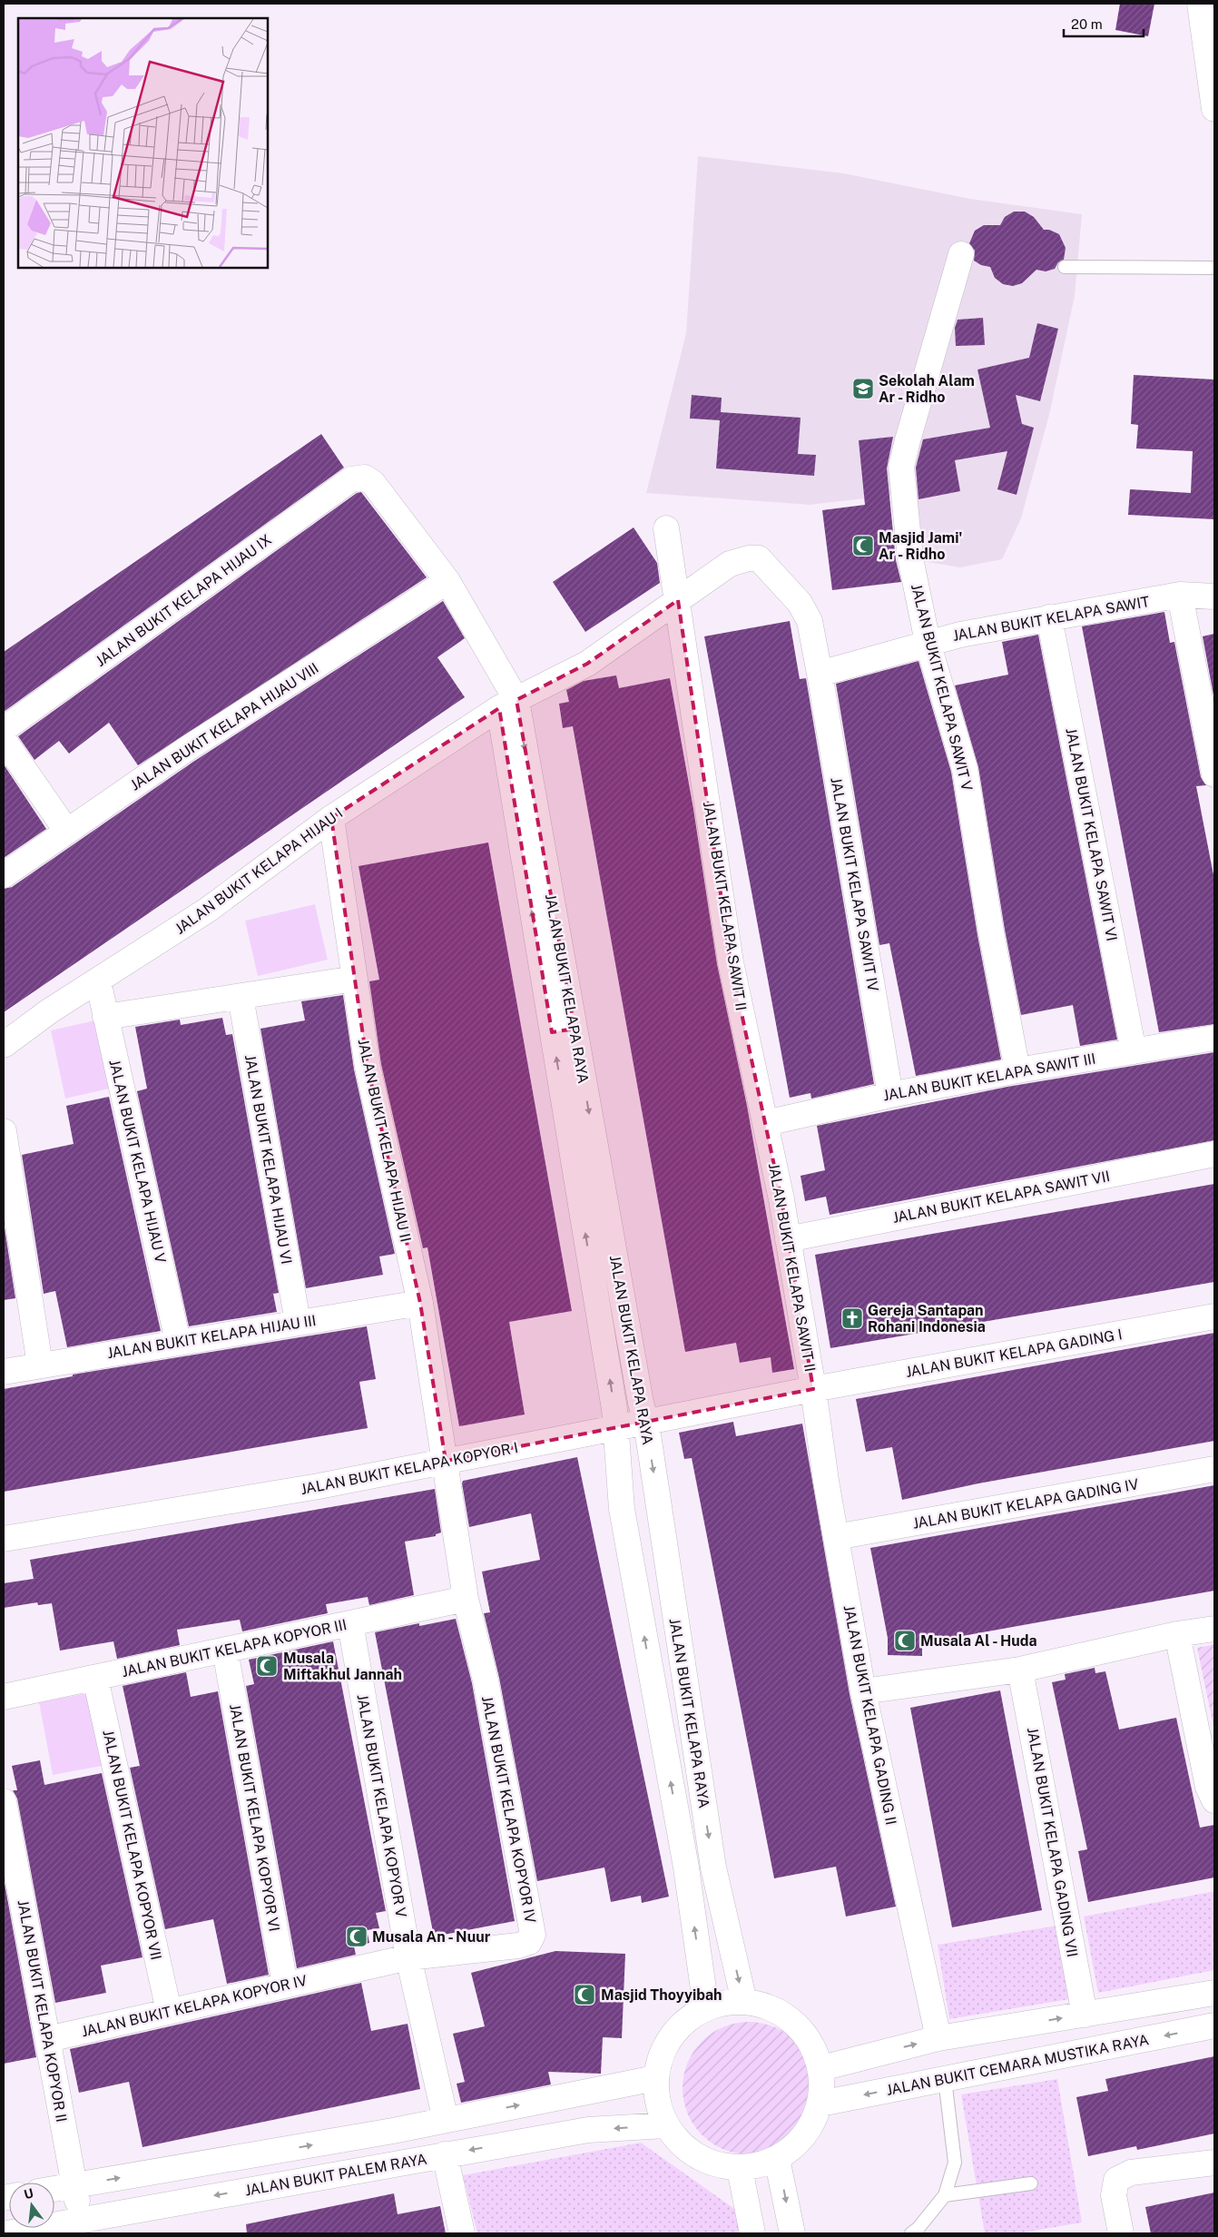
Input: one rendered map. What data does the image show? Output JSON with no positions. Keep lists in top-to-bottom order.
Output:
{
  "streets": {
    "street": [
      "JALAN BUKIT KELAPA HIJAU IX",
      "JALAN BUKIT KELAPA SAWIT",
      "JALAN BUKIT KELAPA SAWIT V",
      "JALAN BUKIT KELAPA HIJAU VIII",
      "JALAN BUKIT KELAPA SAWIT VI",
      "JALAN BUKIT KELAPA HIJAU I",
      "JALAN BUKIT KELAPA SAWIT IV",
      "JALAN BUKIT KELAPA SAWIT II",
      "JALAN BUKIT KELAPA RAYA",
      "JALAN BUKIT KELAPA SAWIT III",
      "JALAN BUKIT KELAPA HIJAU II",
      "JALAN BUKIT KELAPA HIJAU VI",
      "JALAN BUKIT KELAPA HIJAU V",
      "JALAN BUKIT KELAPA SAWIT VII",
      "JALAN BUKIT KELAPA HIJAU III",
      "JALAN BUKIT KELAPA GADING I",
      "JALAN BUKIT KELAPA KOPYOR I",
      "JALAN BUKIT KELAPA GADING IV",
      "JALAN BUKIT KELAPA KOPYOR III",
      "JALAN BUKIT KELAPA GADING II",
      "JALAN BUKIT KELAPA KOPYOR V",
      "JALAN BUKIT KELAPA KOPYOR IV",
      "JALAN BUKIT KELAPA KOPYOR VI",
      "JALAN BUKIT KELAPA GADING VII",
      "JALAN BUKIT KELAPA KOPYOR VII",
      "JALAN BUKIT KELAPA KOPYOR II",
      "JALAN BUKIT CEMARA MUSTIKA RAYA",
      "JALAN BUKIT PALEM RAYA"
    ]
  },
  "crossings": [
    ["JALAN BUKIT KELAPA HIJAU IX", "JALAN BUKIT KELAPA HIJAU VIII"],
    ["JALAN BUKIT KELAPA SAWIT", "JALAN BUKIT KELAPA SAWIT V"],
    ["JALAN BUKIT KELAPA SAWIT", "JALAN BUKIT KELAPA SAWIT VI"],
    ["JALAN BUKIT KELAPA SAWIT", "JALAN BUKIT KELAPA SAWIT IV"],
    ["JALAN BUKIT KELAPA SAWIT V", "JALAN BUKIT KELAPA SAWIT III"],
    ["JALAN BUKIT KELAPA SAWIT VI", "JALAN BUKIT KELAPA SAWIT III"],
    ["JALAN BUKIT KELAPA HIJAU I", "JALAN BUKIT KELAPA RAYA"],
    ["JALAN BUKIT KELAPA HIJAU I", "JALAN BUKIT KELAPA HIJAU II"],
    ["JALAN BUKIT KELAPA HIJAU I", "JALAN BUKIT KELAPA HIJAU V"],
    ["JALAN BUKIT KELAPA SAWIT IV", "JALAN BUKIT KELAPA SAWIT III"],
    ["JALAN BUKIT KELAPA SAWIT II", "JALAN BUKIT KELAPA SAWIT III"],
    ["JALAN BUKIT KELAPA SAWIT II", "JALAN BUKIT KELAPA SAWIT VII"],
    ["JALAN BUKIT KELAPA SAWIT II", "JALAN BUKIT KELAPA GADING I"],
    ["JALAN BUKIT KELAPA SAWIT II", "JALAN BUKIT KELAPA KOPYOR I"],
    ["JALAN BUKIT KELAPA SAWIT II", "JALAN BUKIT KELAPA GADING II"],
    ["JALAN BUKIT KELAPA RAYA", "JALAN BUKIT KELAPA KOPYOR I"],
    ["JALAN BUKIT KELAPA HIJAU II", "JALAN BUKIT KELAPA HIJAU III"],
    ["JALAN BUKIT KELAPA HIJAU II", "JALAN BUKIT KELAPA KOPYOR I"],
    ["JALAN BUKIT KELAPA HIJAU II", "JALAN BUKIT KELAPA KOPYOR IV"],
    ["JALAN BUKIT KELAPA HIJAU VI", "JALAN BUKIT KELAPA HIJAU III"],
    ["JALAN BUKIT KELAPA HIJAU V", "JALAN BUKIT KELAPA HIJAU III"],
    ["JALAN BUKIT KELAPA GADING I", "JALAN BUKIT KELAPA KOPYOR I"],
    ["JALAN BUKIT KELAPA GADING I", "JALAN BUKIT KELAPA GADING II"],
    ["JALAN BUKIT KELAPA KOPYOR I", "JALAN BUKIT KELAPA GADING II"],
    ["JALAN BUKIT KELAPA KOPYOR I", "JALAN BUKIT KELAPA KOPYOR IV"],
    ["JALAN BUKIT KELAPA GADING IV", "JALAN BUKIT KELAPA GADING II"],
    ["JALAN BUKIT KELAPA KOPYOR III", "JALAN BUKIT KELAPA KOPYOR V"],
    ["JALAN BUKIT KELAPA KOPYOR III", "JALAN BUKIT KELAPA KOPYOR IV"],
    ["JALAN BUKIT KELAPA KOPYOR III", "JALAN BUKIT KELAPA KOPYOR VI"],
    ["JALAN BUKIT KELAPA KOPYOR III", "JALAN BUKIT KELAPA KOPYOR VII"],
    ["JALAN BUKIT KELAPA KOPYOR V", "JALAN BUKIT KELAPA KOPYOR IV"],
    ["JALAN BUKIT KELAPA KOPYOR IV", "JALAN BUKIT KELAPA KOPYOR VI"],
    ["JALAN BUKIT KELAPA KOPYOR IV", "JALAN BUKIT KELAPA KOPYOR VII"],
    ["JALAN BUKIT KELAPA KOPYOR IV", "JALAN BUKIT KELAPA KOPYOR II"],
    ["JALAN BUKIT KELAPA KOPYOR II", "JALAN BUKIT PALEM RAYA"]
  ],
  "places": {
    "school or university": ["Sekolah Alam Ar - Ridho"],
    "mosque": [
      "Masjid Jami' Ar - Ridho",
      "Musala Al - Huda",
      "Musala Miftakhul Jannah",
      "Musala An - Nuur",
      "Masjid Thoyyibah"
    ],
    "church": ["Gereja Santapan Rohani Indonesia"]
  },
  "scale_bar": "20 m",
  "north": "top"
}
